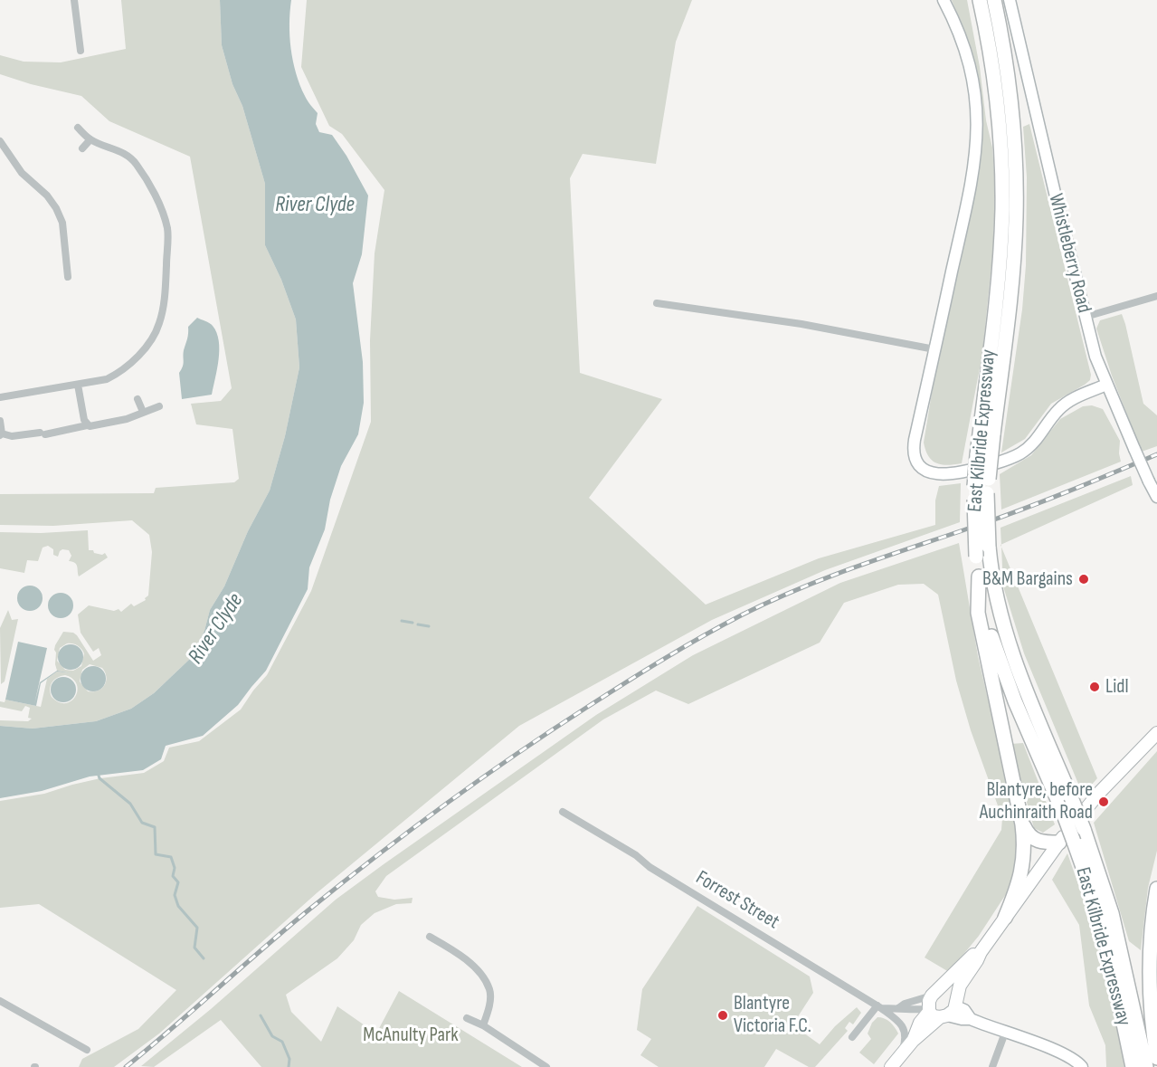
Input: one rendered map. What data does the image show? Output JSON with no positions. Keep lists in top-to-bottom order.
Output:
{
  "streets": {
    "highway": ["East Kilbride Expressway"],
    "street": ["Whistleberry Road", "Forrest Street"]
  },
  "water": ["River Clyde"],
  "parks": ["McAnulty Park"],
  "places": [
    "B&M Bargains",
    "Lidl",
    "Blantyre, before Auchinraith Road",
    "Blantyre Victoria F.C."
  ]
}
